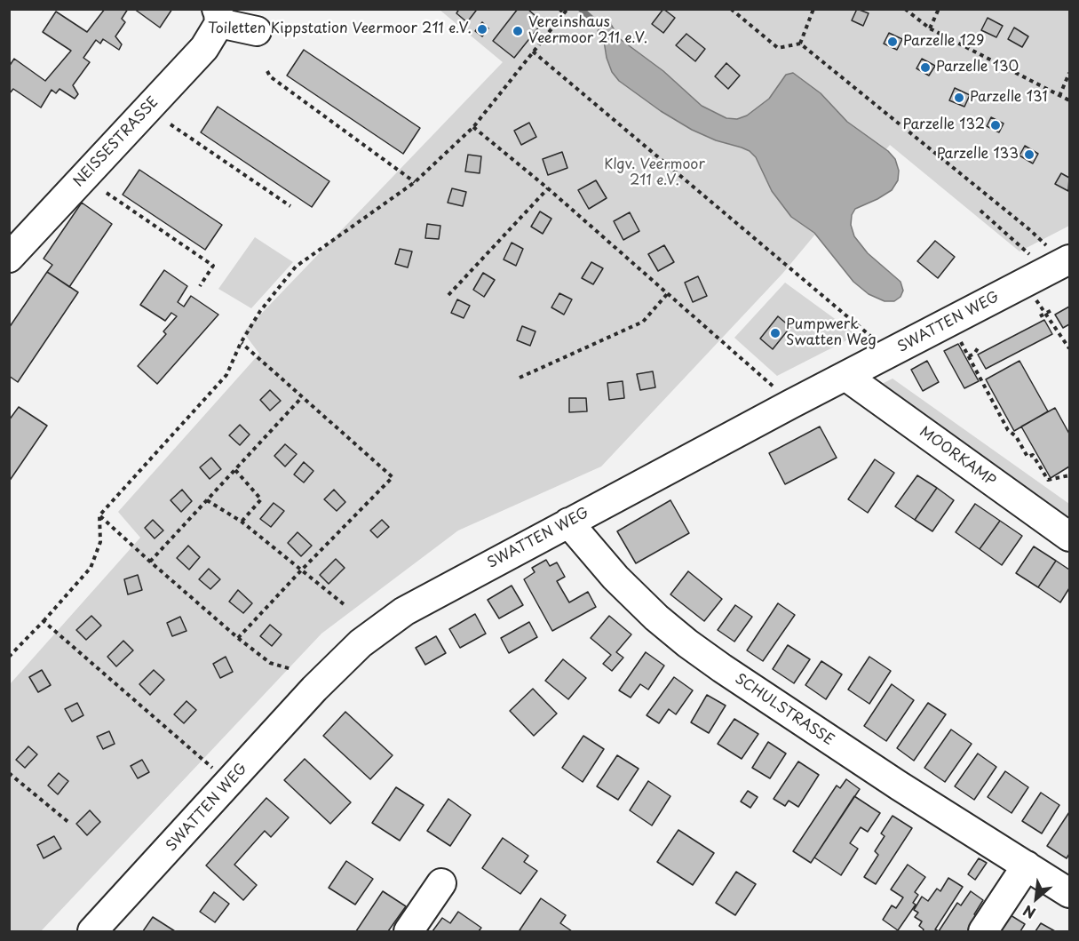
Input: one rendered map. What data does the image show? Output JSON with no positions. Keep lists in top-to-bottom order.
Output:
{
  "streets": {
    "street": [
      "NEISSESTRASSE",
      "SWATTEN WEG",
      "MOORKAMP",
      "SCHULSTRASSE"
    ]
  },
  "crossings": [
    ["SWATTEN WEG", "MOORKAMP"],
    ["SWATTEN WEG", "SCHULSTRASSE"]
  ],
  "parks": ["Klgv. Veermoor 211 e.V."],
  "places": [
    "Toiletten Kippstation Veermoor 211 e.V.",
    "Vereinshaus Veermoor 211 e.V.",
    "Parzelle 129",
    "Parzelle 130",
    "Parzelle 131",
    "Parzelle 132",
    "Parzelle 133",
    "Pumpwerk Swatten Weg"
  ],
  "north": "bottom left"
}
